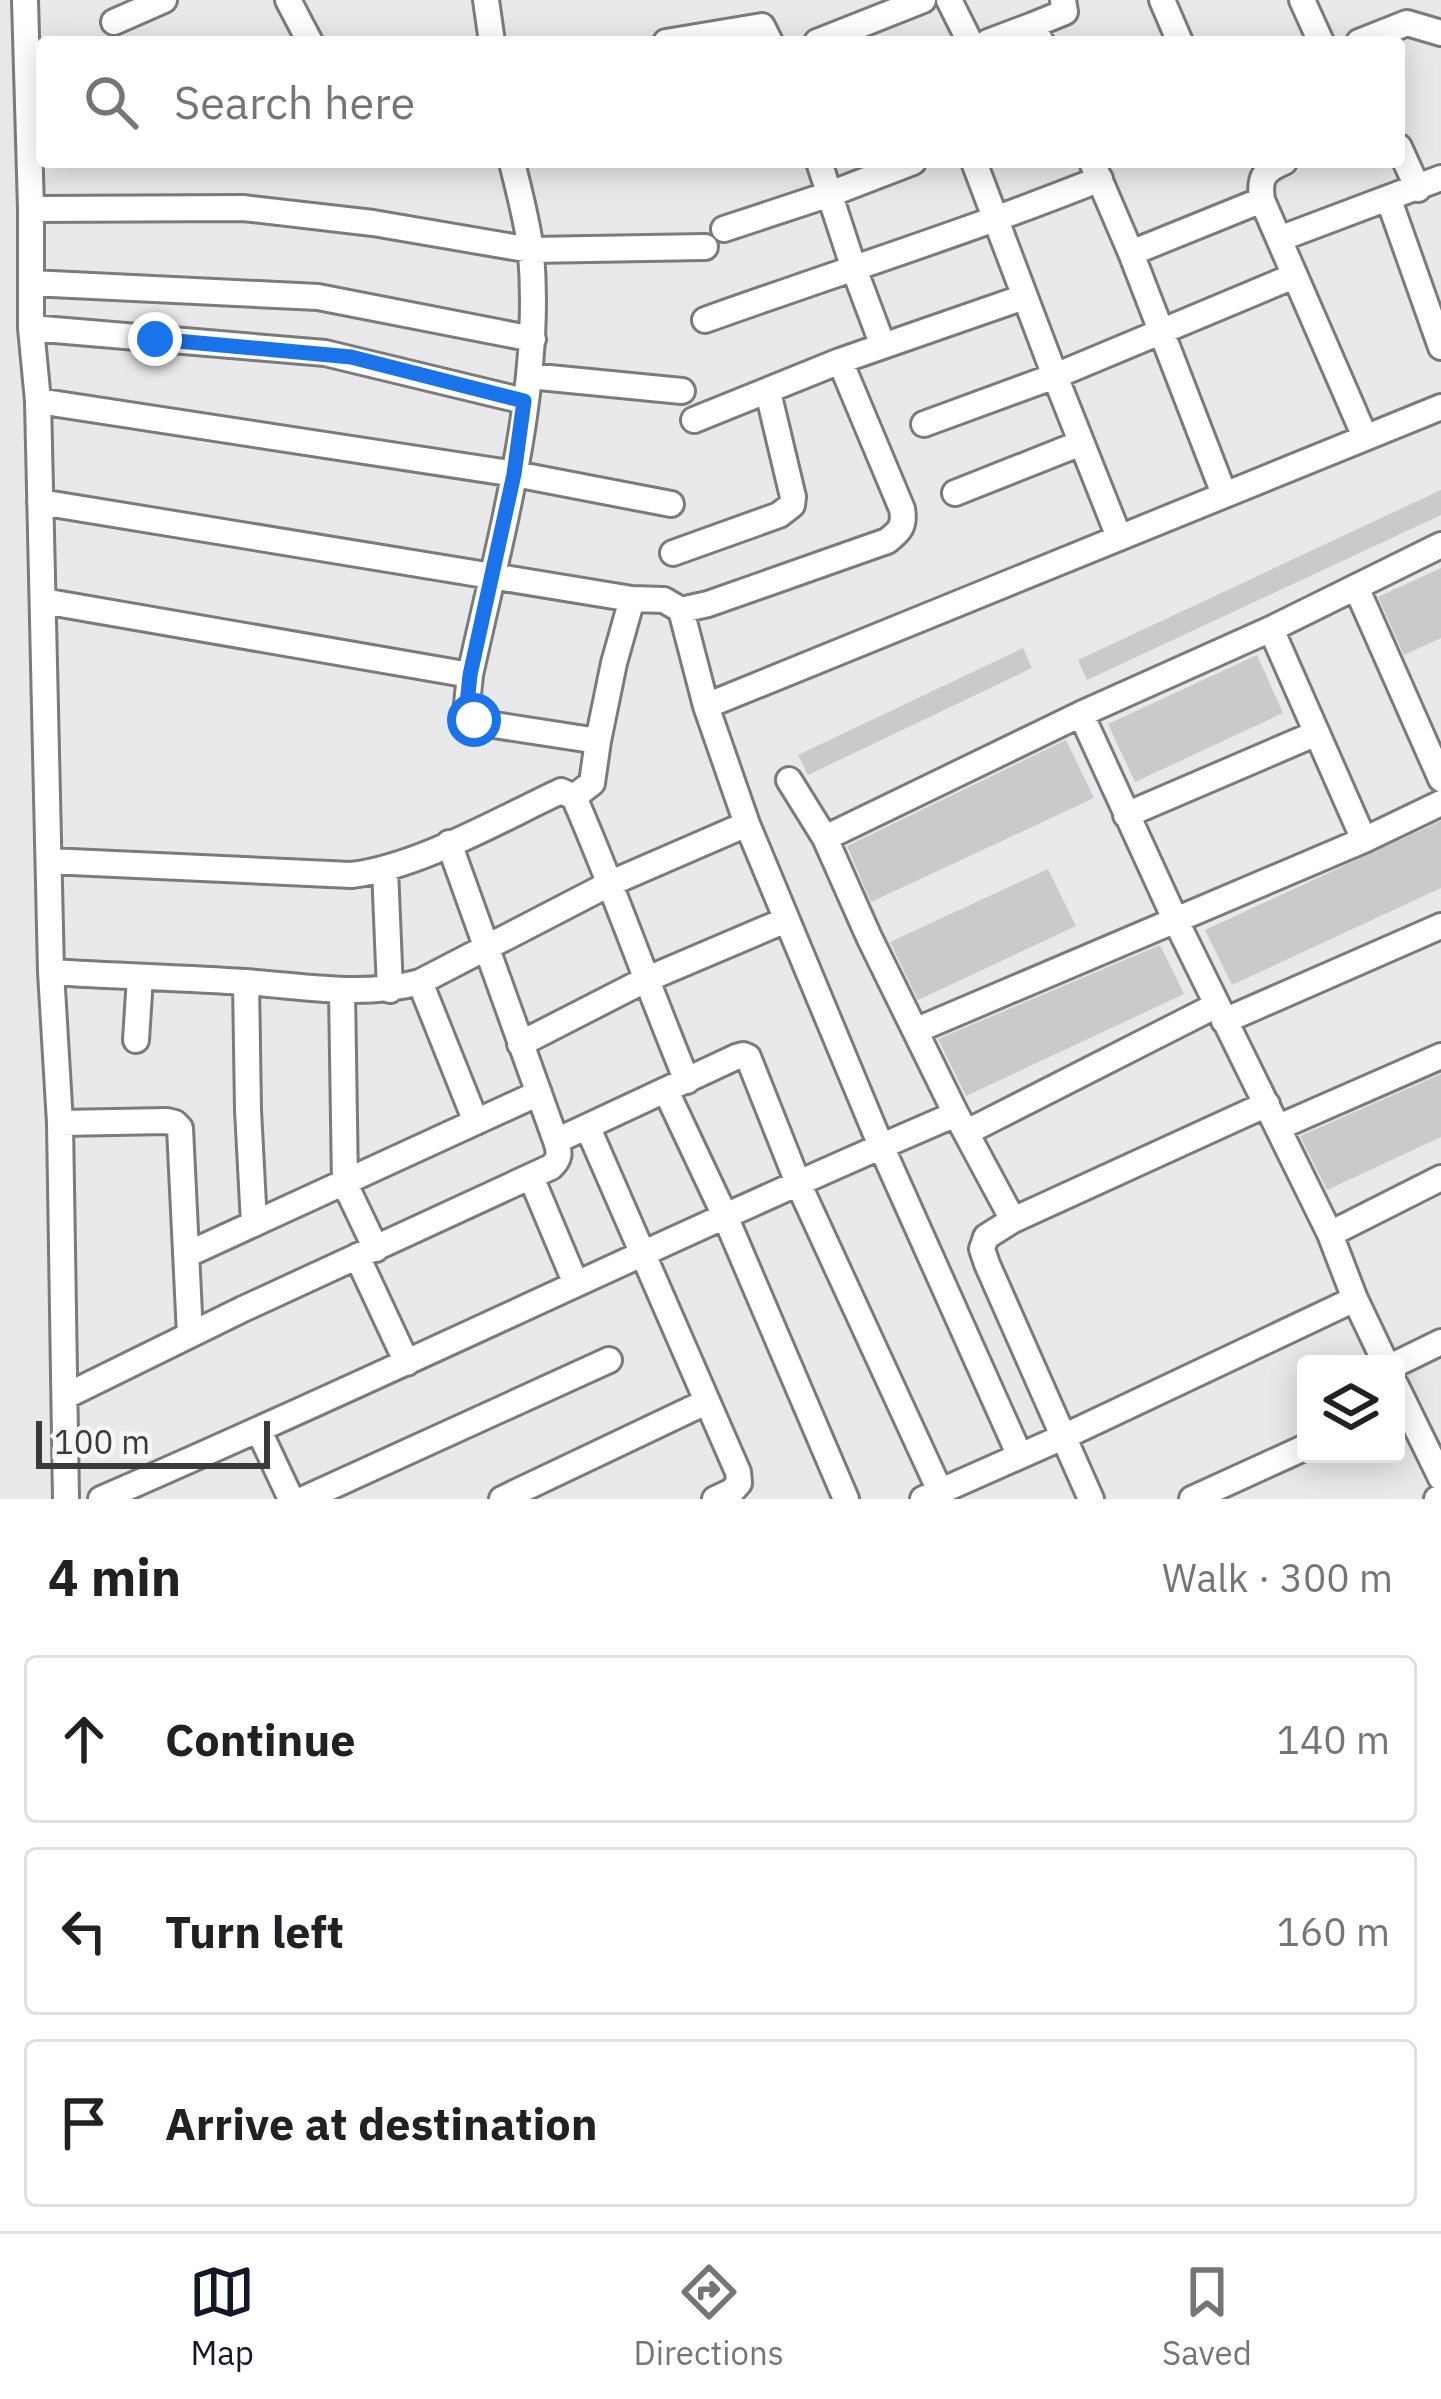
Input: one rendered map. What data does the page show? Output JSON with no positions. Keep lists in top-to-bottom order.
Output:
{
  "scale_bar": "100 m",
  "page": {
    "search": "Search here",
    "scale": "100 m",
    "heading": ["4 min", "Walk · 300 m"],
    "list": [
      ["Continue", "140 m"],
      ["Turn left", "160 m"],
      "Arrive at destination"
    ],
    "nav": ["Map", "Directions", "Saved"]
  }
}
